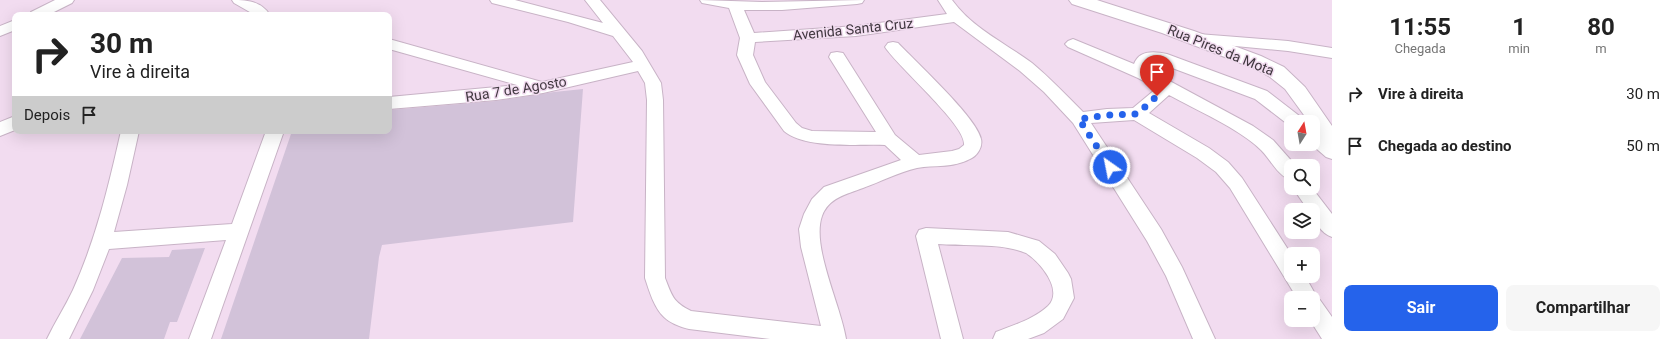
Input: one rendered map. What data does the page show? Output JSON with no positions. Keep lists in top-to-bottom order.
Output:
{
  "streets": {
    "street": ["Avenida Santa Cruz", "Rua Pires da Mota", "Rua 7 de Agosto"]
  },
  "north": "top",
  "page": {
    "eta": [
      "11:55",
      "Chegada",
      "1",
      "min",
      "80",
      "m"
    ],
    "turn": ["30 m", "Vire à direita"],
    "list": [
      {
        "name": "Vire à direita",
        "value": "30 m"
      },
      {
        "name": "Chegada ao destino",
        "value": "50 m"
      }
    ],
    "then": "Depois",
    "map_buttons": ["+", "−"],
    "buttons": ["Sair", "Compartilhar"]
  }
}
